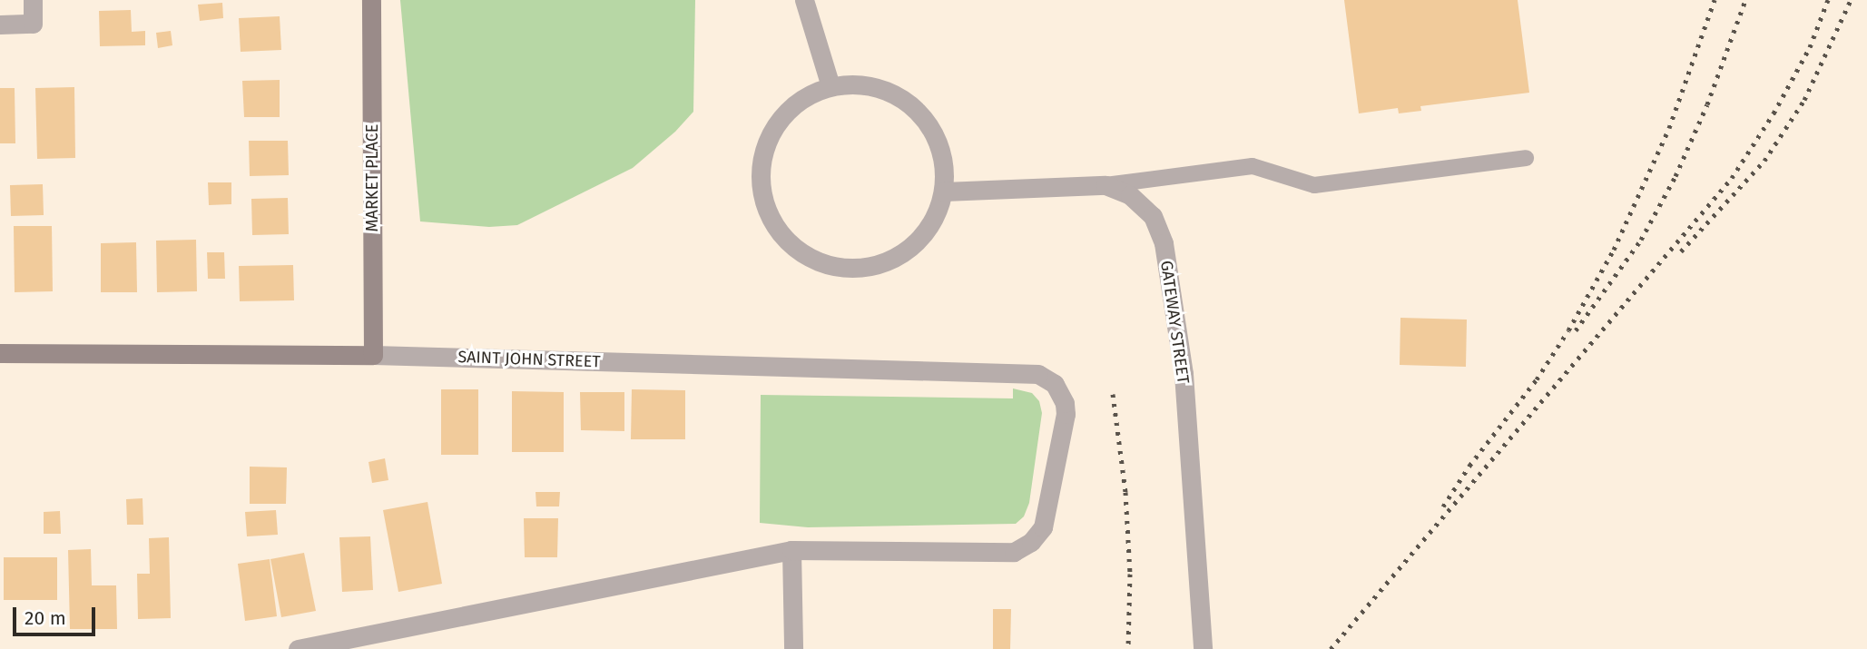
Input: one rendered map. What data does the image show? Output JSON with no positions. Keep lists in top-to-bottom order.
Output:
{
  "streets": {
    "street": ["MARKET PLACE", "GATEWAY STREET", "SAINT JOHN STREET"]
  },
  "crossings": [
    ["MARKET PLACE", "SAINT JOHN STREET"]
  ],
  "scale_bar": "20 m"
}
